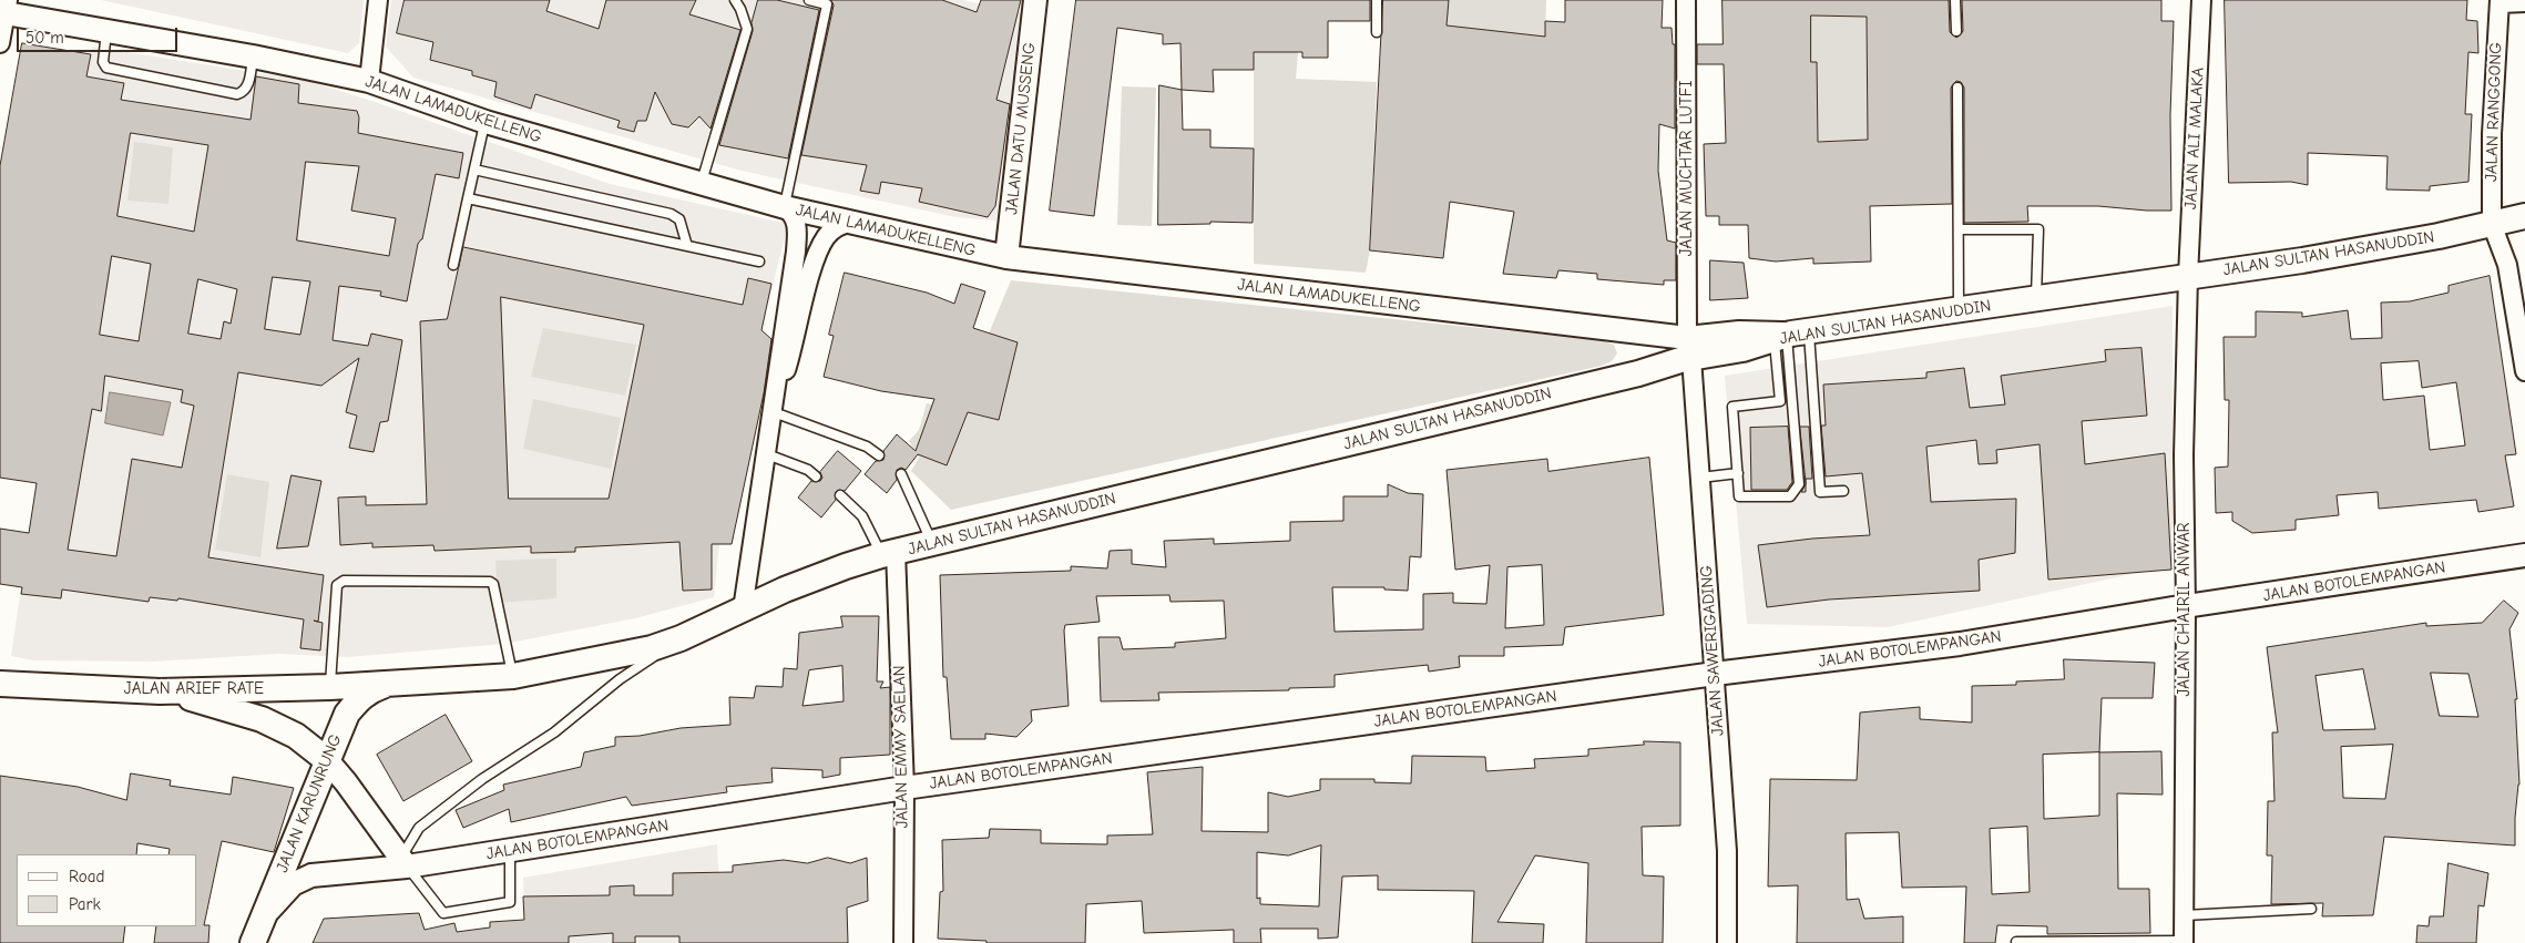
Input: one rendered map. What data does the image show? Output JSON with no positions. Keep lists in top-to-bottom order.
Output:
{
  "streets": {
    "main road": ["JALAN SULTAN HASANUDDIN", "JALAN ARIEF RATE", "JALAN KARUNRUNG"],
    "street": [
      "JALAN LAMADUKELLENG",
      "JALAN RANGGONG",
      "JALAN DATU MUSSENG",
      "JALAN ALI MALAKA",
      "JALAN MUCHTAR LUTFI",
      "JALAN BOTOLEMPANGAN",
      "JALAN CHAIRIL ANWAR",
      "JALAN SAWERIGADING",
      "JALAN EMMY SAELAN"
    ]
  },
  "crossings": [
    ["JALAN LAMADUKELLENG", "JALAN DATU MUSSENG"],
    ["JALAN LAMADUKELLENG", "JALAN MUCHTAR LUTFI"],
    ["JALAN LAMADUKELLENG", "JALAN SULTAN HASANUDDIN"],
    ["JALAN LAMADUKELLENG", "JALAN SAWERIGADING"],
    ["JALAN RANGGONG", "JALAN SULTAN HASANUDDIN"],
    ["JALAN ALI MALAKA", "JALAN SULTAN HASANUDDIN"],
    ["JALAN ALI MALAKA", "JALAN CHAIRIL ANWAR"],
    ["JALAN MUCHTAR LUTFI", "JALAN SULTAN HASANUDDIN"],
    ["JALAN MUCHTAR LUTFI", "JALAN SAWERIGADING"],
    ["JALAN SULTAN HASANUDDIN", "JALAN CHAIRIL ANWAR"],
    ["JALAN SULTAN HASANUDDIN", "JALAN SAWERIGADING"],
    ["JALAN SULTAN HASANUDDIN", "JALAN ARIEF RATE"],
    ["JALAN SULTAN HASANUDDIN", "JALAN EMMY SAELAN"],
    ["JALAN SULTAN HASANUDDIN", "JALAN KARUNRUNG"],
    ["JALAN BOTOLEMPANGAN", "JALAN CHAIRIL ANWAR"],
    ["JALAN BOTOLEMPANGAN", "JALAN SAWERIGADING"],
    ["JALAN BOTOLEMPANGAN", "JALAN EMMY SAELAN"],
    ["JALAN BOTOLEMPANGAN", "JALAN KARUNRUNG"],
    ["JALAN ARIEF RATE", "JALAN KARUNRUNG"]
  ],
  "legend": ["Road", "Park"],
  "scale_bar": "50 m"
}
